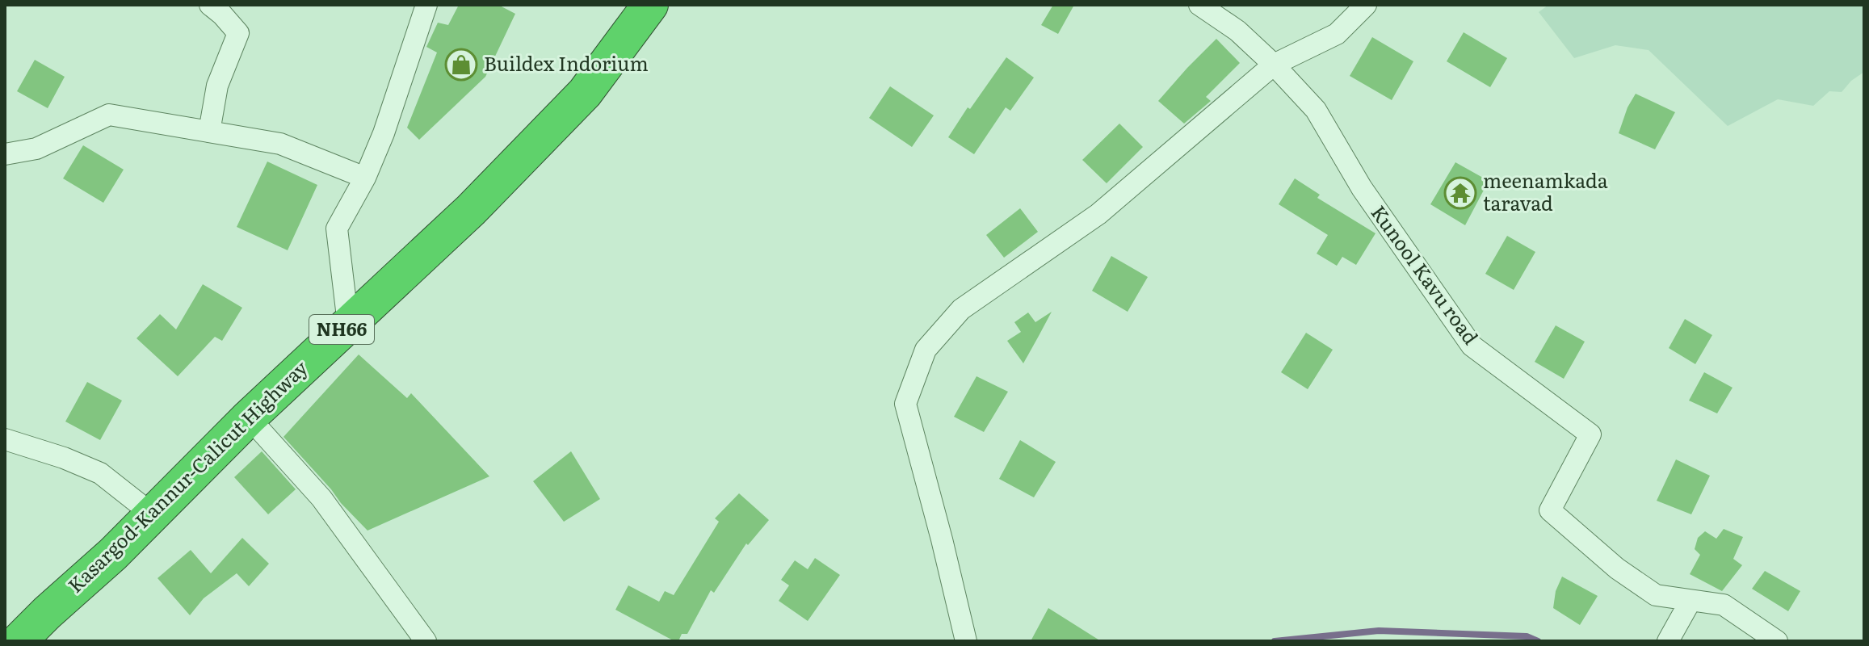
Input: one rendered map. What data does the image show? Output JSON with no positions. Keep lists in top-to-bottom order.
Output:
{
  "streets": {
    "highway": ["NH66", "Kasargod-Kannur-Calicut Highway"],
    "street": ["Kunool Kavu road"]
  },
  "places": {
    "shop": ["Buildex Indorium"],
    "temple": ["meenamkada taravad"]
  }
}
